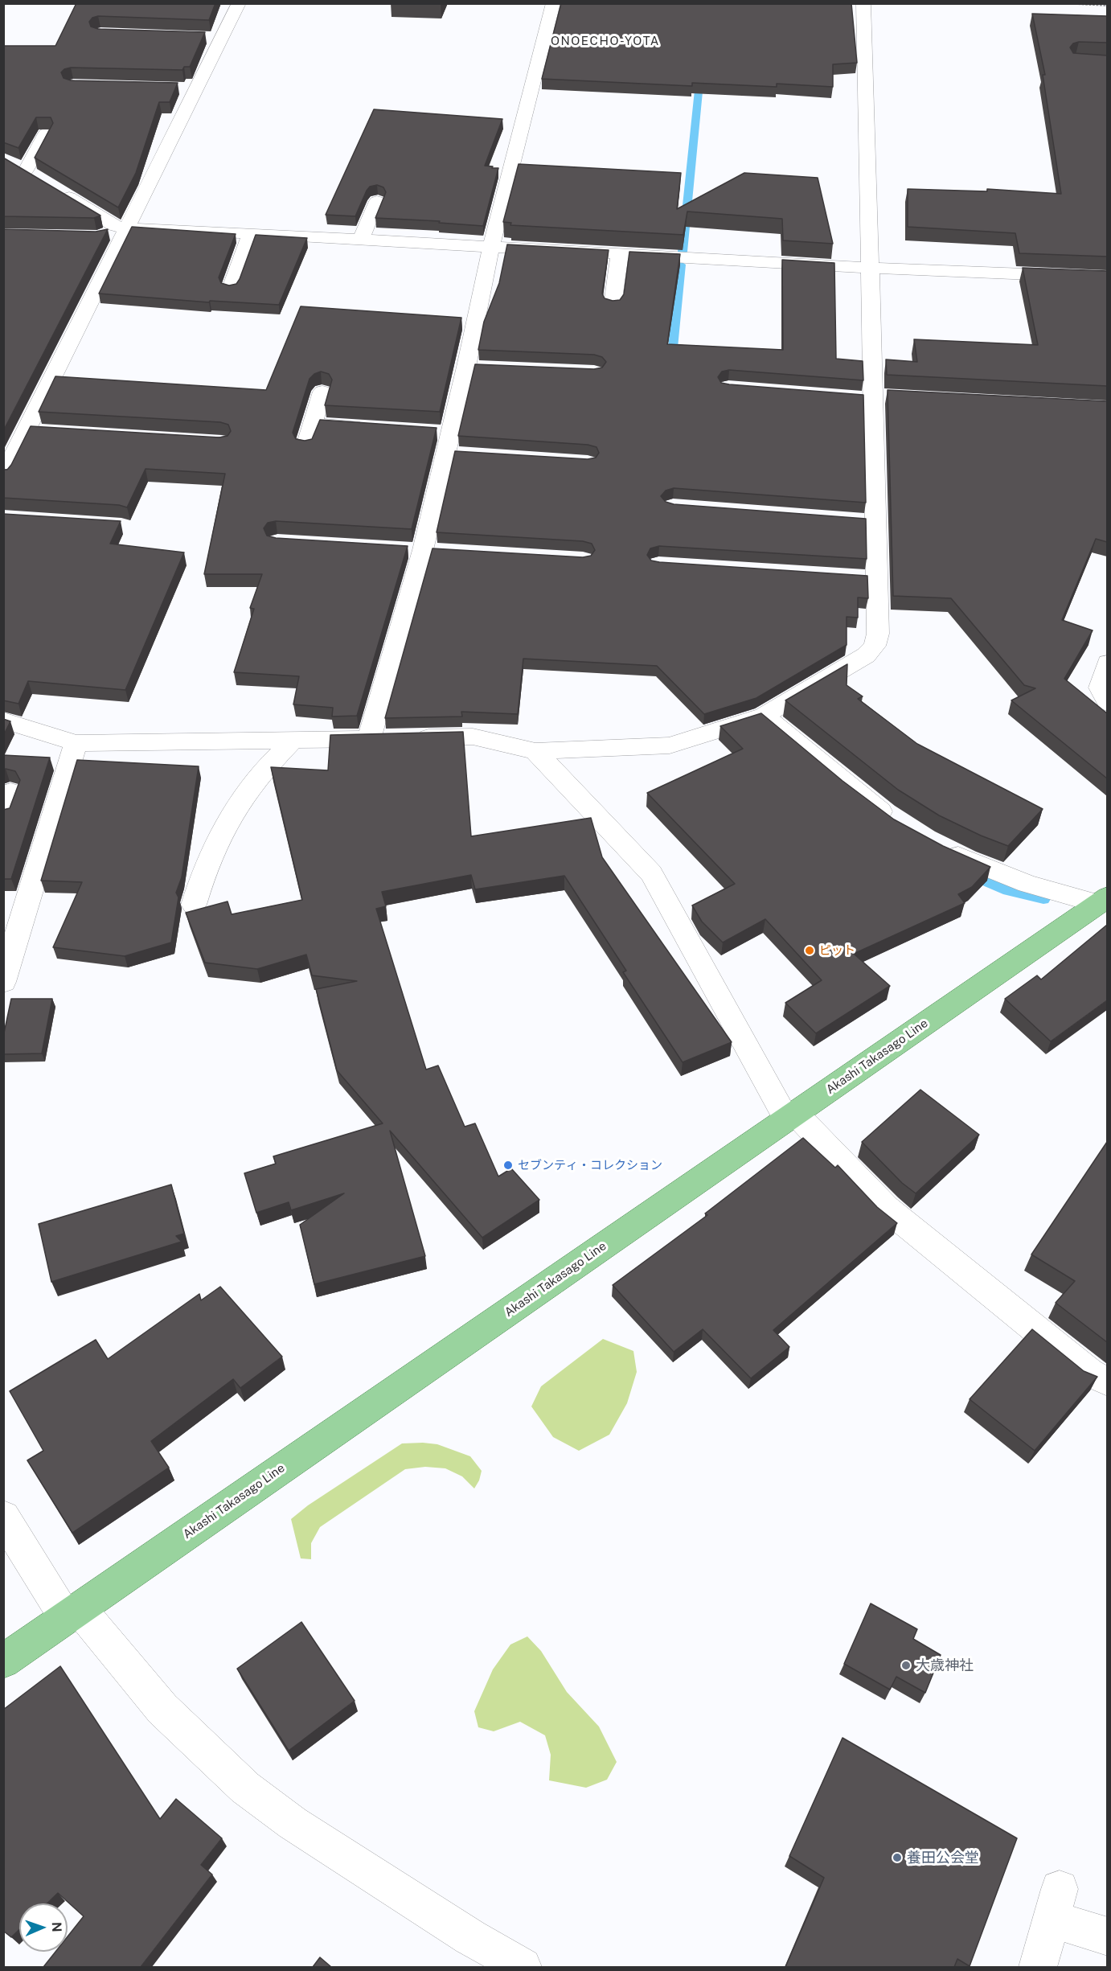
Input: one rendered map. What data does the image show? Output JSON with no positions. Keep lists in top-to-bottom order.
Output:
{
  "streets": {
    "main road": ["Akashi Takasago Line"]
  },
  "districts": ["ONOECHO-YOTA"],
  "places": [
    "ピット",
    "セブンティ・コレクション",
    "大歳神社",
    "養田公会堂"
  ],
  "north": "right"
}
